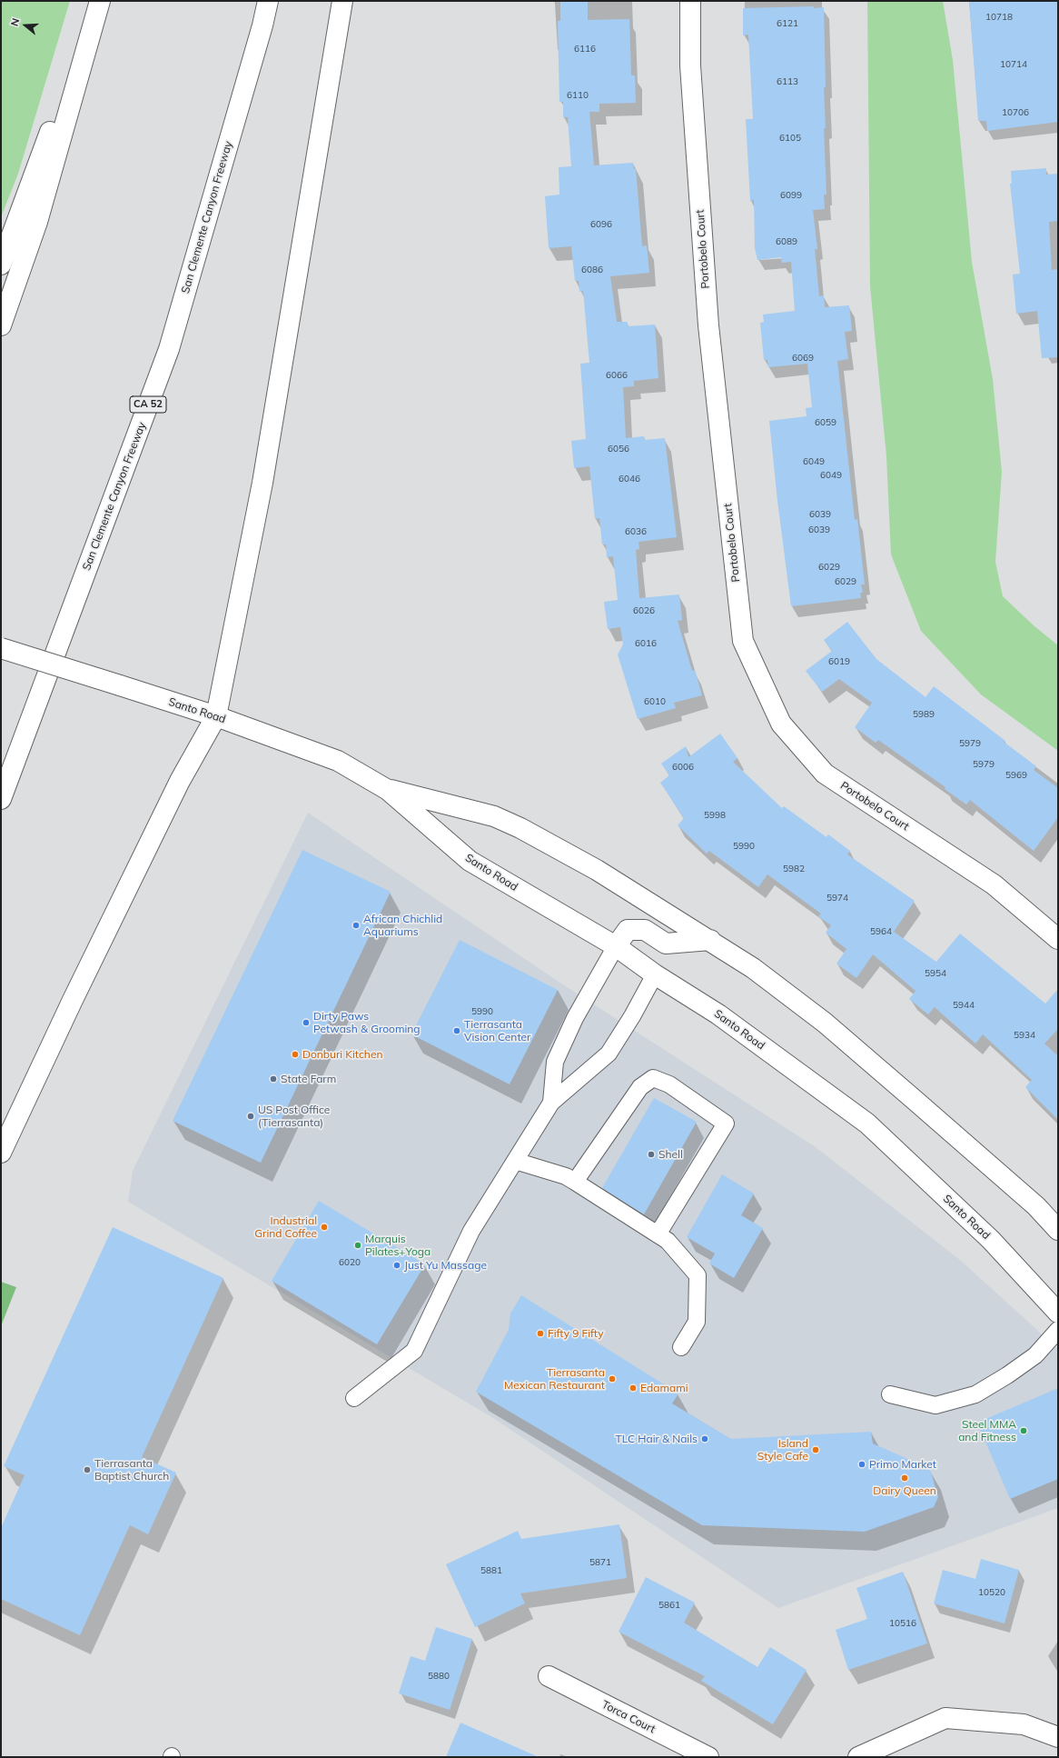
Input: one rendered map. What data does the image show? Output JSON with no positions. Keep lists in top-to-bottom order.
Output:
{
  "streets": {
    "main road": [
      "San Clemente Canyon Freeway",
      "Portobelo Court",
      "CA 52",
      "Santo Road",
      "Torca Court"
    ]
  },
  "places": [
    "African Chichlid Aquariums",
    "Dirty Paws Petwash & Grooming",
    "Tierrasanta Vision Center",
    "Donburi Kitchen",
    "State Farm",
    "US Post Office (Tierrasanta)",
    "Shell",
    "Industrial Grind Coffee",
    "Marquis Pilates+Yoga",
    "Just Yu Massage",
    "Fifty 9 Fifty",
    "Tierrasanta Mexican Restaurant",
    "Edamami",
    "Steel MMA and Fitness",
    "TLC Hair & Nails",
    "Island Style Cafe",
    "Primo Market",
    "Tierrasanta Baptist Church",
    "Dairy Queen"
  ],
  "house_numbers": [
    "10718",
    "6121",
    "6116",
    "10714",
    "6113",
    "6110",
    "10706",
    "6105",
    "6099",
    "6096",
    "6089",
    "6086",
    "6069",
    "6066",
    "6059",
    "6056",
    "6049",
    "6049",
    "6046",
    "6039",
    "6039",
    "6036",
    "6029",
    "6029",
    "6026",
    "6016",
    "6019",
    "6010",
    "5989",
    "5979",
    "5979",
    "6006",
    "5969",
    "5998",
    "5990",
    "5982",
    "5974",
    "5964",
    "5954",
    "5944",
    "5990",
    "5934",
    "6020",
    "5871",
    "5881",
    "10520",
    "5861",
    "10516",
    "5880"
  ],
  "north": "left"
}
